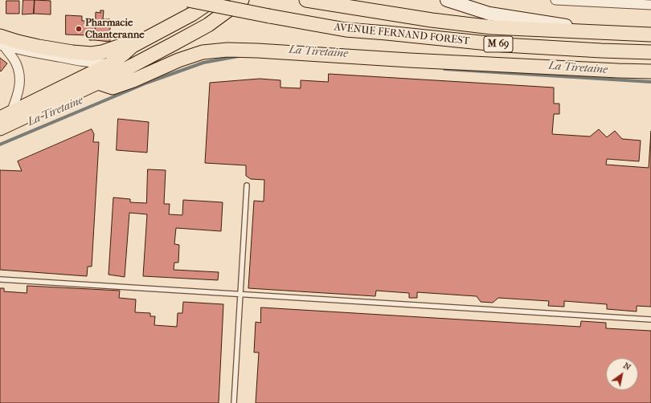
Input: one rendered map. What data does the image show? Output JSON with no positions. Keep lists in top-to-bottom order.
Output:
{
  "streets": {
    "main road": ["AVENUE FERNAND FOREST", "M 69"]
  },
  "water": ["La Tiretaine"],
  "places": ["Pharmacie Chanteranne"],
  "north": "top right"
}
